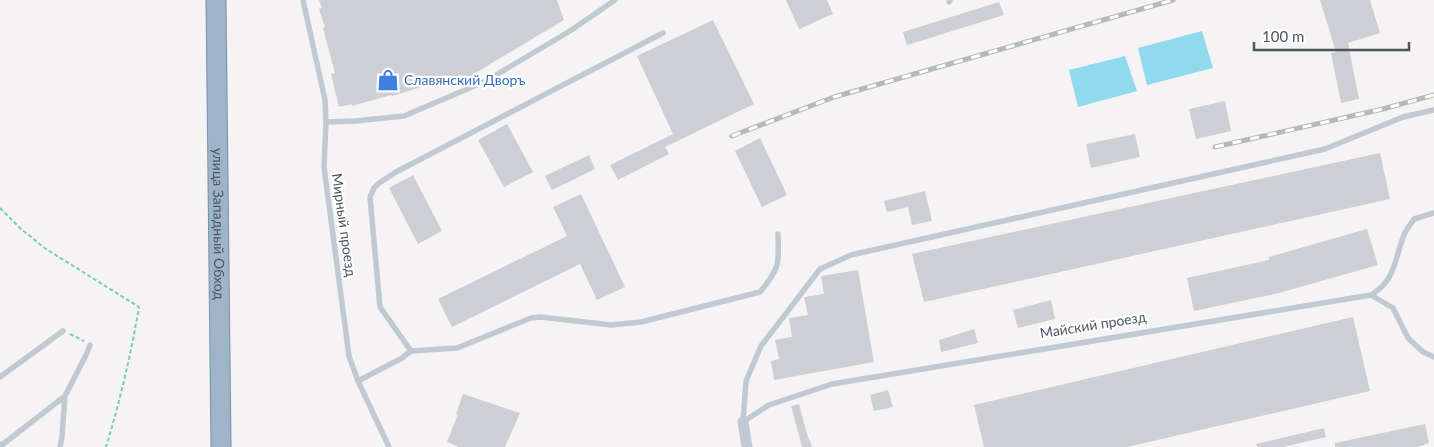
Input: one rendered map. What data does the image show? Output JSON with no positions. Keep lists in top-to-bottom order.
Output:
{
  "streets": {
    "highway": ["улица Западный Обход"],
    "lane": ["Мирный проезд", "Майский проезд"]
  },
  "places": {
    "shop": ["Cлавянский Дворъ"]
  },
  "scale_bar": "100 m"
}
